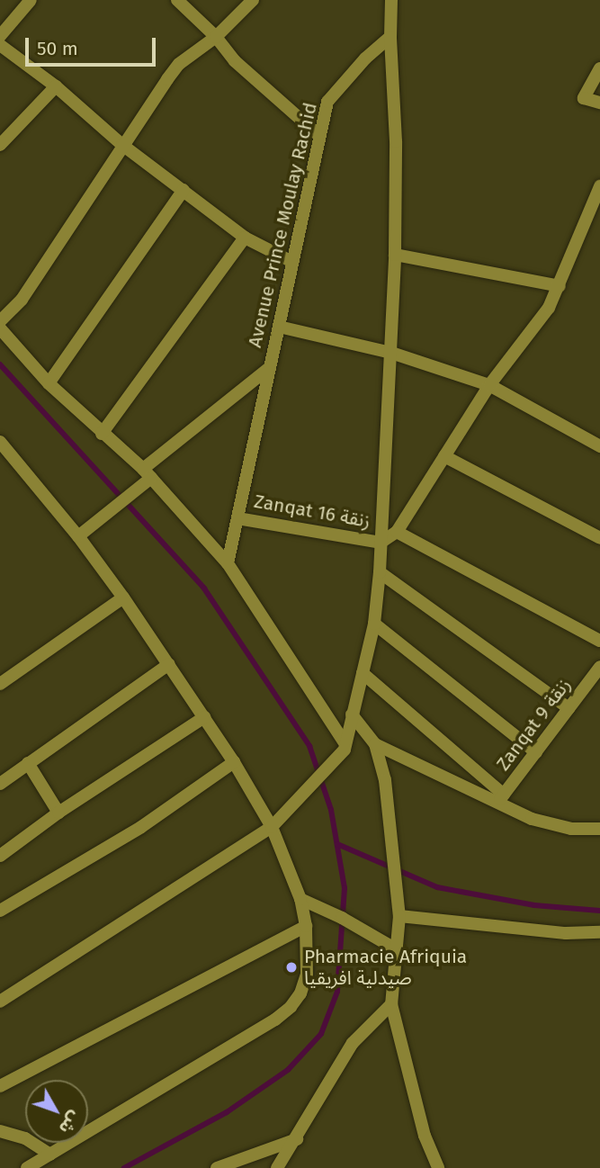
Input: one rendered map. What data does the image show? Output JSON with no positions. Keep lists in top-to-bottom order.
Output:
{
  "streets": {
    "street": ["Avenue Prince Moulay Rachid", "Zanqat 16 زنقة", "Zanqat 9 زنقة"]
  },
  "crossings": [
    ["Avenue Prince Moulay Rachid", "Zanqat 16 زنقة"]
  ],
  "places": ["Pharmacie Afriquia صيدلية افريقيا"],
  "scale_bar": "50 m",
  "north": "bottom right"
}
